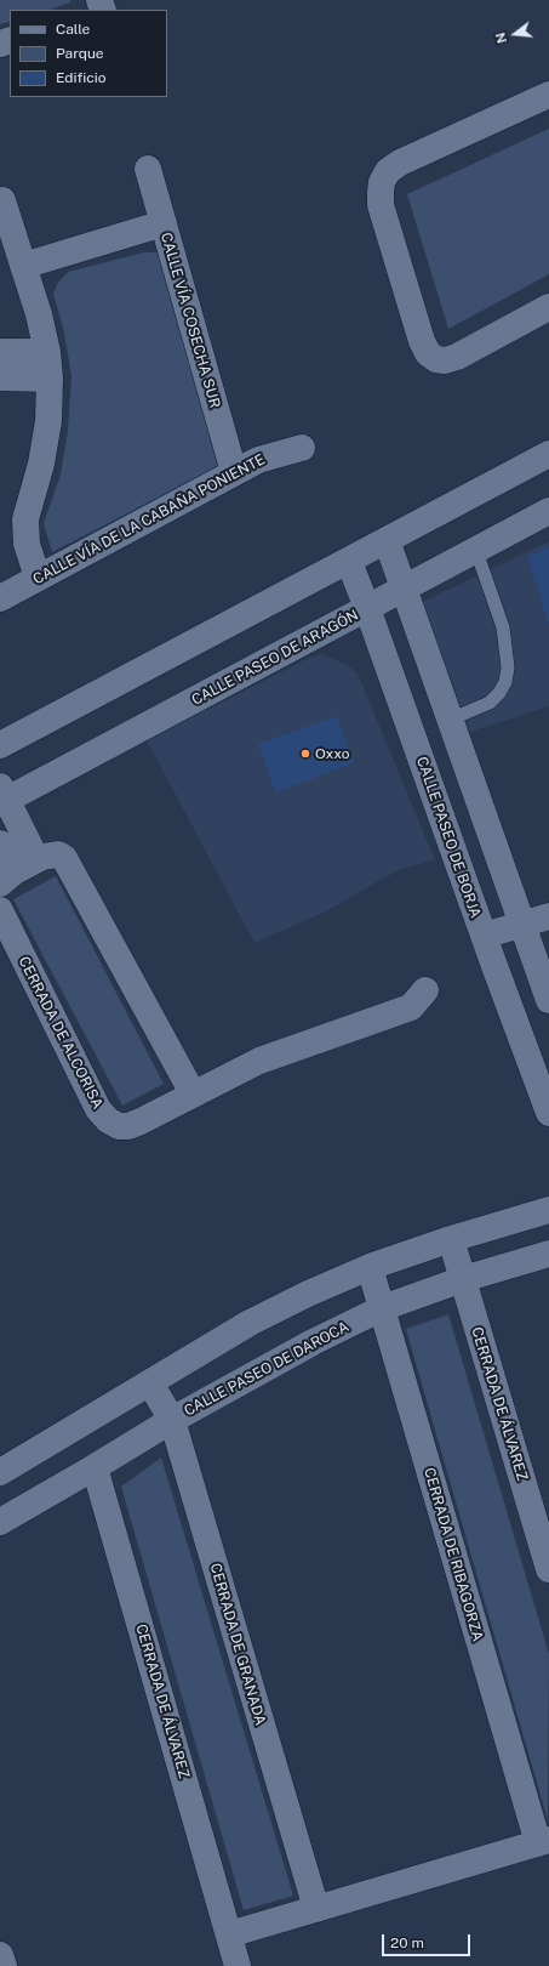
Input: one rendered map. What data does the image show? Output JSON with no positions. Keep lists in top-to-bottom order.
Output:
{
  "streets": {
    "street": [
      "CALLE VÍA COSECHA SUR",
      "CALLE VÍA DE LA CABAÑA PONIENTE",
      "CALLE PASEO DE ARAGÓN",
      "CALLE PASEO DE BORJA",
      "CERRADA DE ALCORISA",
      "CALLE PASEO DE DAROCA",
      "CERRADA DE ÁLVAREZ",
      "CERRADA DE RIBAGORZA",
      "CERRADA DE GRANADA"
    ]
  },
  "crossings": [
    ["CALLE VÍA COSECHA SUR", "CALLE VÍA DE LA CABAÑA PONIENTE"],
    ["CALLE PASEO DE ARAGÓN", "CALLE PASEO DE BORJA"],
    ["CALLE PASEO DE DAROCA", "CERRADA DE ÁLVAREZ"],
    ["CALLE PASEO DE DAROCA", "CERRADA DE RIBAGORZA"],
    ["CALLE PASEO DE DAROCA", "CERRADA DE GRANADA"]
  ],
  "places": ["Oxxo"],
  "legend": ["Calle", "Parque", "Edificio"],
  "scale_bar": "20 m",
  "north": "left"
}
